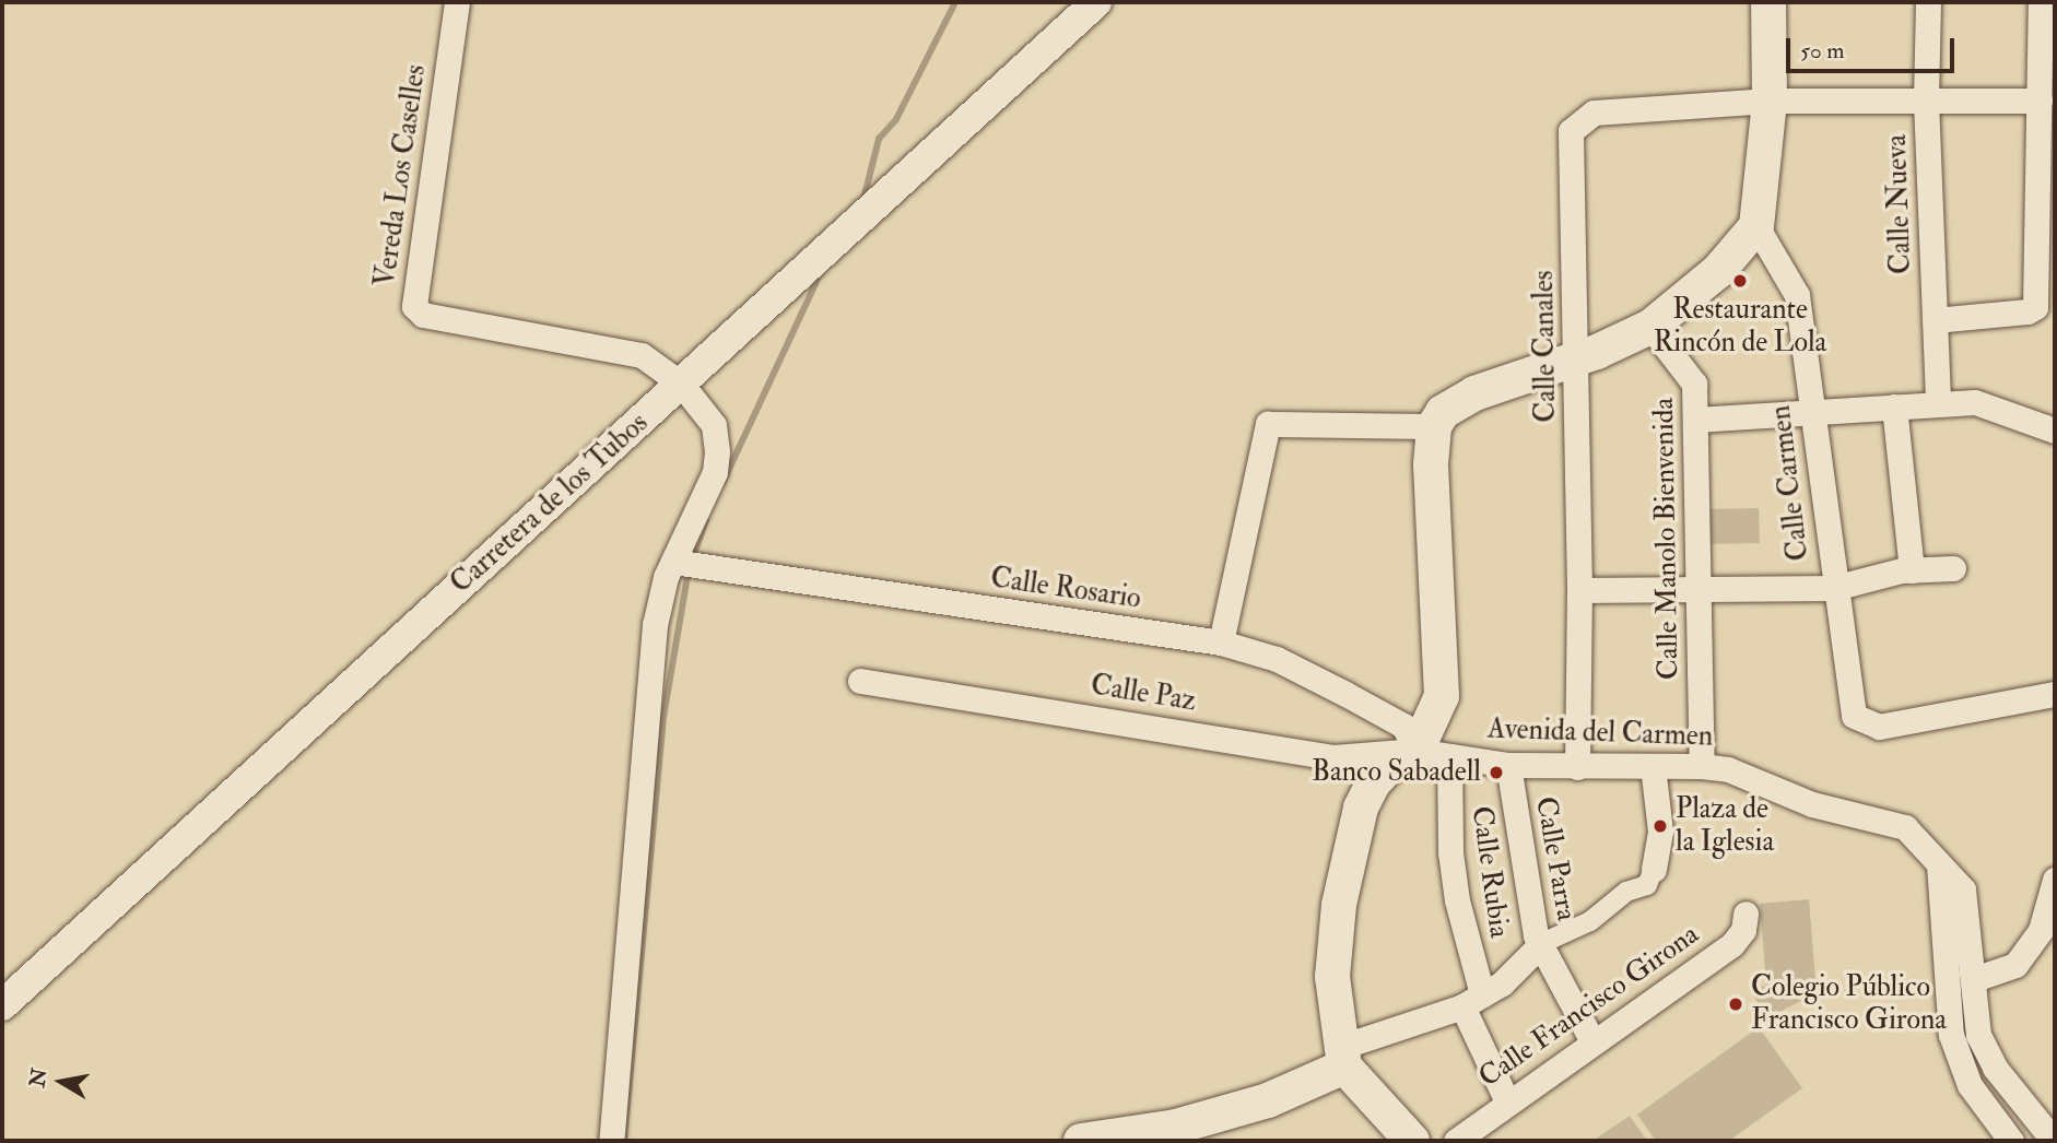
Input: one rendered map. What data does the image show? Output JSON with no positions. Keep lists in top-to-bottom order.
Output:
{
  "streets": {
    "street": [
      "Vereda Los Caselles",
      "Calle Nueva",
      "Calle Canales",
      "Calle Carmen",
      "Carretera de los Tubos",
      "Calle Manolo Bienvenida",
      "Calle Rosario",
      "Calle Paz",
      "Avenida del Carmen",
      "Calle Parra",
      "Calle Rubia",
      "Calle Francisco Girona"
    ]
  },
  "crossings": [
    ["Vereda Los Caselles", "Carretera de los Tubos"],
    ["Vereda Los Caselles", "Calle Rosario"],
    ["Calle Nueva", "Calle Canales"],
    ["Calle Canales", "Avenida del Carmen"],
    ["Calle Manolo Bienvenida", "Avenida del Carmen"],
    ["Calle Rosario", "Calle Paz"],
    ["Calle Rosario", "Avenida del Carmen"],
    ["Calle Rosario", "Calle Rubia"],
    ["Calle Paz", "Avenida del Carmen"],
    ["Calle Paz", "Calle Rubia"],
    ["Avenida del Carmen", "Calle Parra"],
    ["Avenida del Carmen", "Calle Rubia"],
    ["Calle Parra", "Calle Francisco Girona"],
    ["Calle Rubia", "Calle Francisco Girona"]
  ],
  "places": [
    "Restaurante Rincón de Lola",
    "Banco Sabadell",
    "Plaza de la Iglesia",
    "Colegio Público Francisco Girona"
  ],
  "scale_bar": "50 m",
  "north": "left"
}
